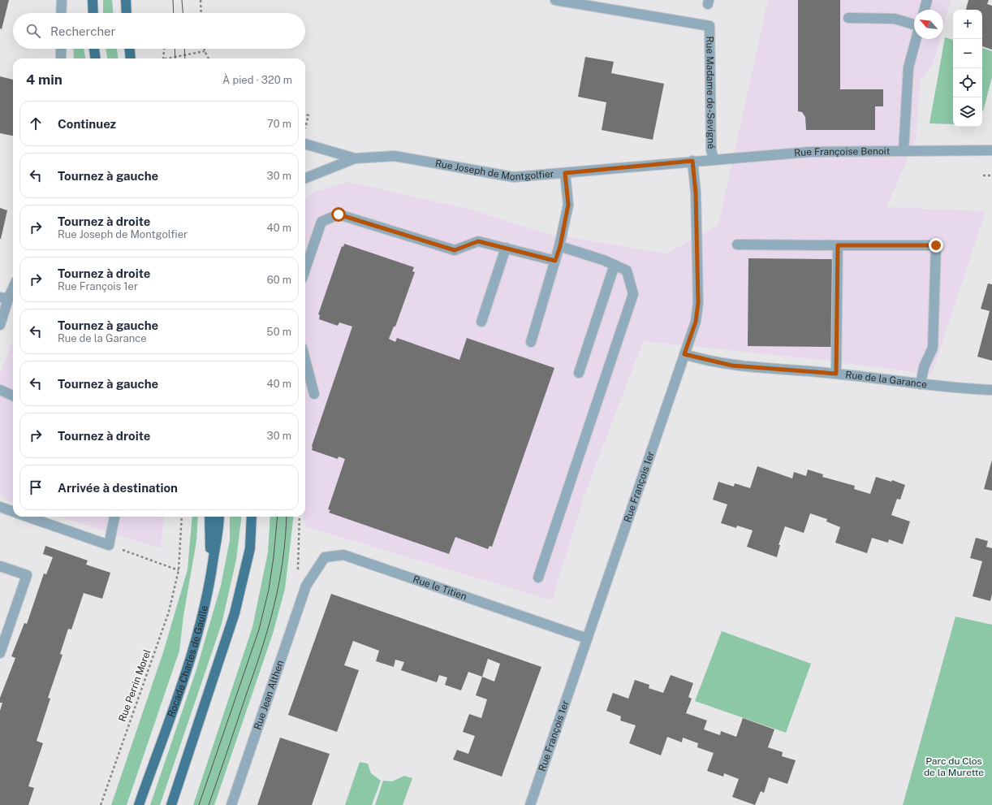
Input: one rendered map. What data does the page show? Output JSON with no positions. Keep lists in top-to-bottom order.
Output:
{
  "streets": {
    "main road": ["Rocade Charles de Gaulle"],
    "street": [
      "Rue Madame de-Sevigné",
      "Rue Françoise Benoit",
      "Rue Joseph de Montgolfier",
      "Rue de la Garance",
      "Rue François 1er",
      "Rue le Titien",
      "Rue Jean Althen"
    ],
    "path": ["Rue Perrin Morel"]
  },
  "crossings": [
    ["Rue Madame de-Sevigné", "Rue Françoise Benoit"],
    ["Rue Françoise Benoit", "Rue Joseph de Montgolfier"],
    ["Rue Françoise Benoit", "Rue François 1er"],
    ["Rue Joseph de Montgolfier", "Rue François 1er"],
    ["Rue de la Garance", "Rue François 1er"],
    ["Rue François 1er", "Rue le Titien"],
    ["Rue le Titien", "Rue Jean Althen"]
  ],
  "parks": ["Parc du Clos de la Murette"],
  "north": "top left",
  "page": {
    "map_buttons": ["+", "−"],
    "search": "Rechercher",
    "heading": ["4 min", "À pied · 320 m"],
    "list": [
      ["Continuez", "70 m"],
      ["Tournez à gauche", "30 m"],
      ["Tournez à droite", "Rue Joseph de Montgolfier", "40 m"],
      ["Tournez à droite", "Rue François 1er", "60 m"],
      ["Tournez à gauche", "Rue de la Garance", "50 m"],
      ["Tournez à gauche", "40 m"],
      ["Tournez à droite", "30 m"],
      "Arrivée à destination"
    ]
  }
}
